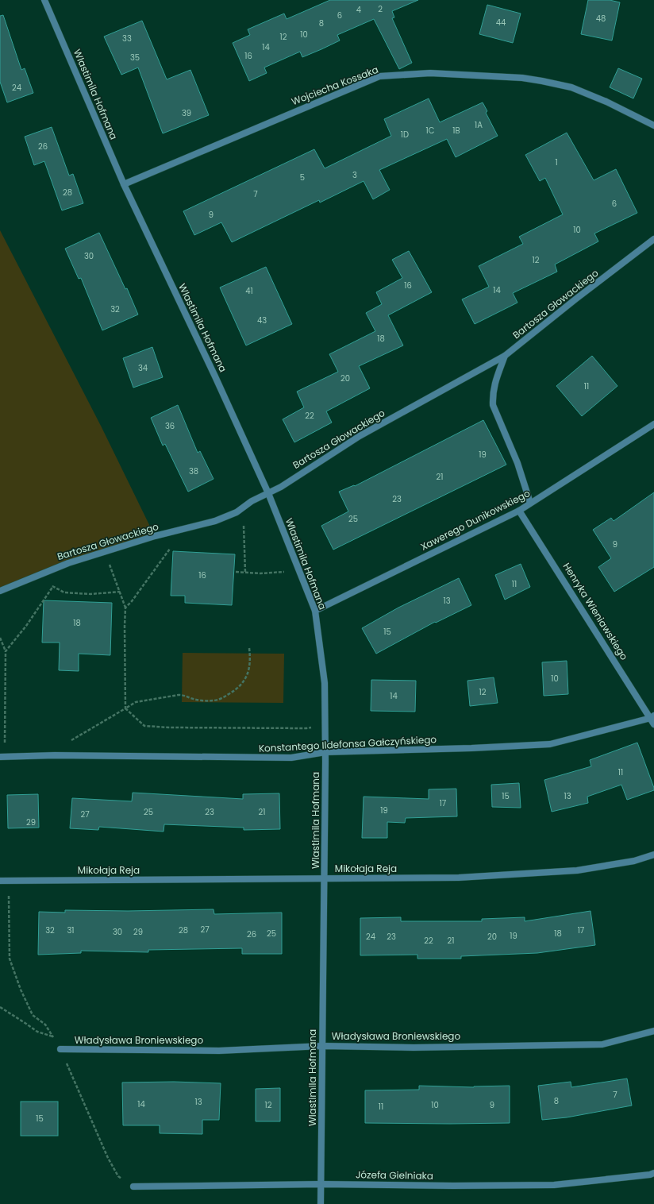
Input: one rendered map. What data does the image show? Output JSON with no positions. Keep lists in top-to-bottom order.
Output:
{
  "streets": {
    "street": [
      "Wojciecha Kossaka",
      "Wlastimila Hofmana",
      "Bartosza Głowackiego",
      "Xawerego Dunikowskiego",
      "Henryka Wieniawskiego",
      "Konstantego Ildefonsa Gałczyńskiego",
      "Mikołaja Reja",
      "Władysława Broniewskiego",
      "Józefa Gielniaka"
    ]
  },
  "crossings": [
    ["Wojciecha Kossaka", "Wlastimila Hofmana"],
    ["Wlastimila Hofmana", "Bartosza Głowackiego"],
    ["Wlastimila Hofmana", "Xawerego Dunikowskiego"],
    ["Wlastimila Hofmana", "Konstantego Ildefonsa Gałczyńskiego"],
    ["Wlastimila Hofmana", "Mikołaja Reja"],
    ["Wlastimila Hofmana", "Władysława Broniewskiego"],
    ["Wlastimila Hofmana", "Józefa Gielniaka"],
    ["Xawerego Dunikowskiego", "Henryka Wieniawskiego"],
    ["Henryka Wieniawskiego", "Konstantego Ildefonsa Gałczyńskiego"]
  ],
  "house_numbers": [
    "2",
    "4",
    "6",
    "48",
    "44",
    "8",
    "10",
    "12",
    "33",
    "14",
    "16",
    "35",
    "24",
    "39",
    "1A",
    "1C",
    "1B",
    "1D",
    "26",
    "1",
    "3",
    "5",
    "28",
    "7",
    "6",
    "9",
    "10",
    "30",
    "12",
    "16",
    "14",
    "41",
    "32",
    "43",
    "18",
    "34",
    "20",
    "11",
    "22",
    "36",
    "19",
    "38",
    "21",
    "23",
    "25",
    "9",
    "16",
    "11",
    "13",
    "18",
    "15",
    "10",
    "12",
    "14",
    "11",
    "15",
    "13",
    "17",
    "19",
    "25",
    "23",
    "21",
    "27",
    "29",
    "27",
    "32",
    "31",
    "28",
    "17",
    "30",
    "29",
    "25",
    "18",
    "26",
    "19",
    "24",
    "23",
    "20",
    "22",
    "21",
    "7",
    "8",
    "13",
    "14",
    "12",
    "10",
    "9",
    "11",
    "15"
  ]
}
